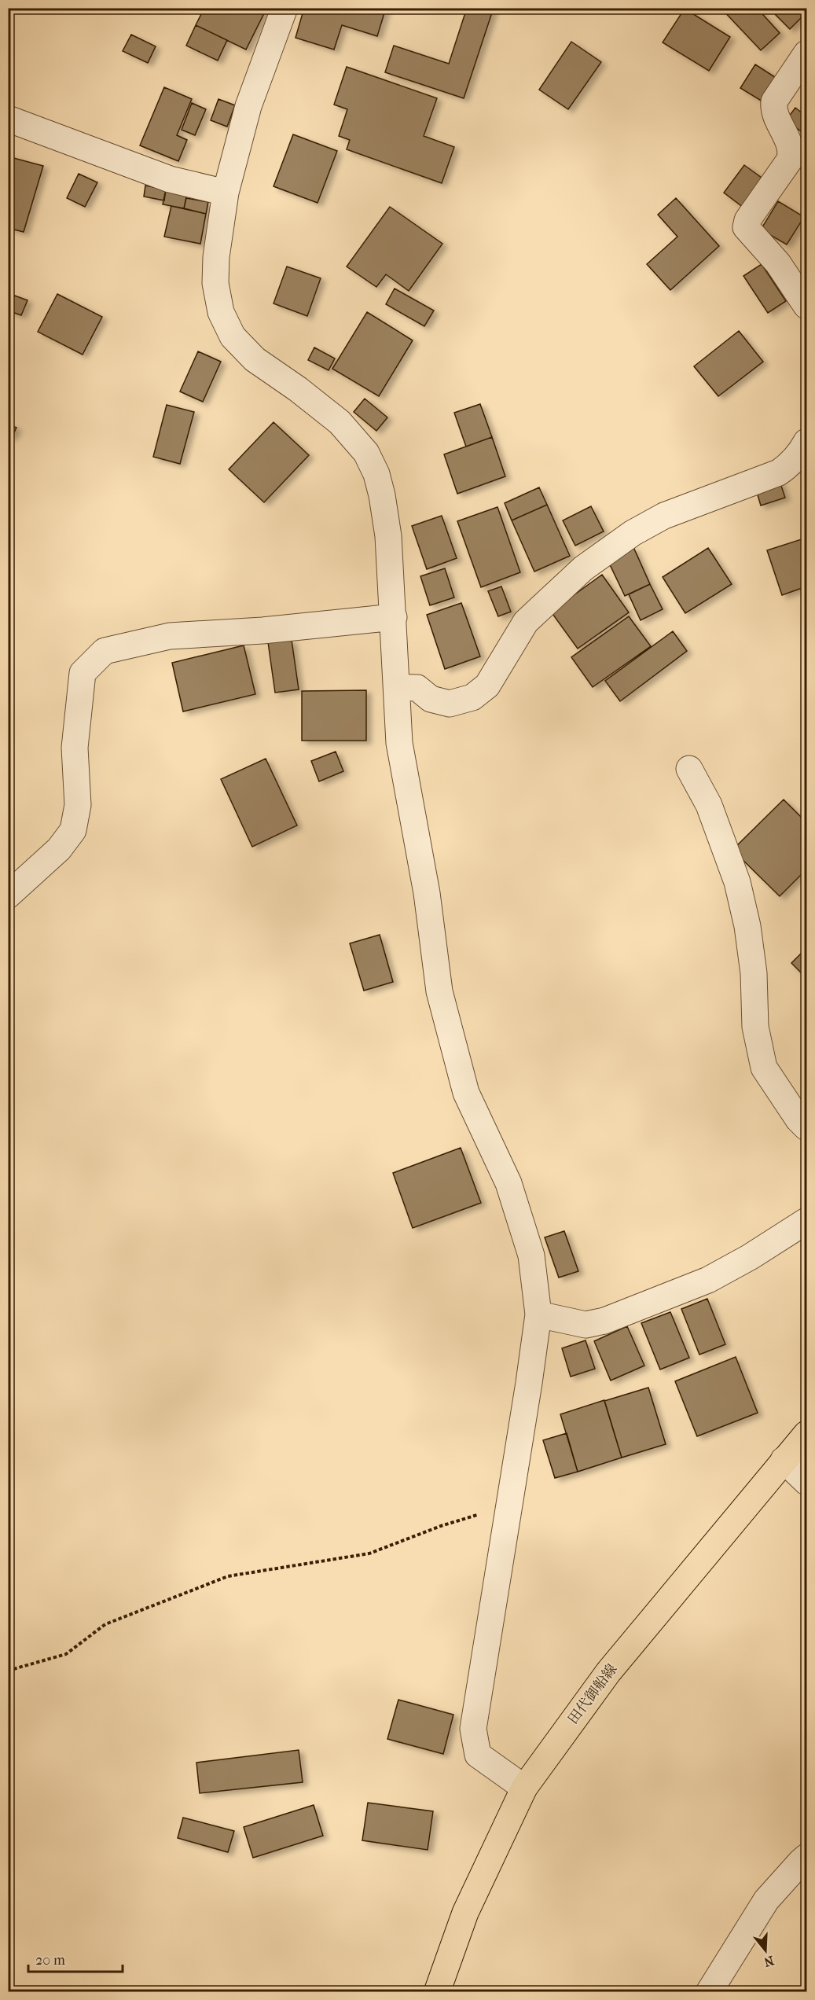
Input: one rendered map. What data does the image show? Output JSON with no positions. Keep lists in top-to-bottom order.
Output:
{
  "streets": {
    "main road": ["田代御船線"]
  },
  "scale_bar": "20 m",
  "north": "bottom"
}
